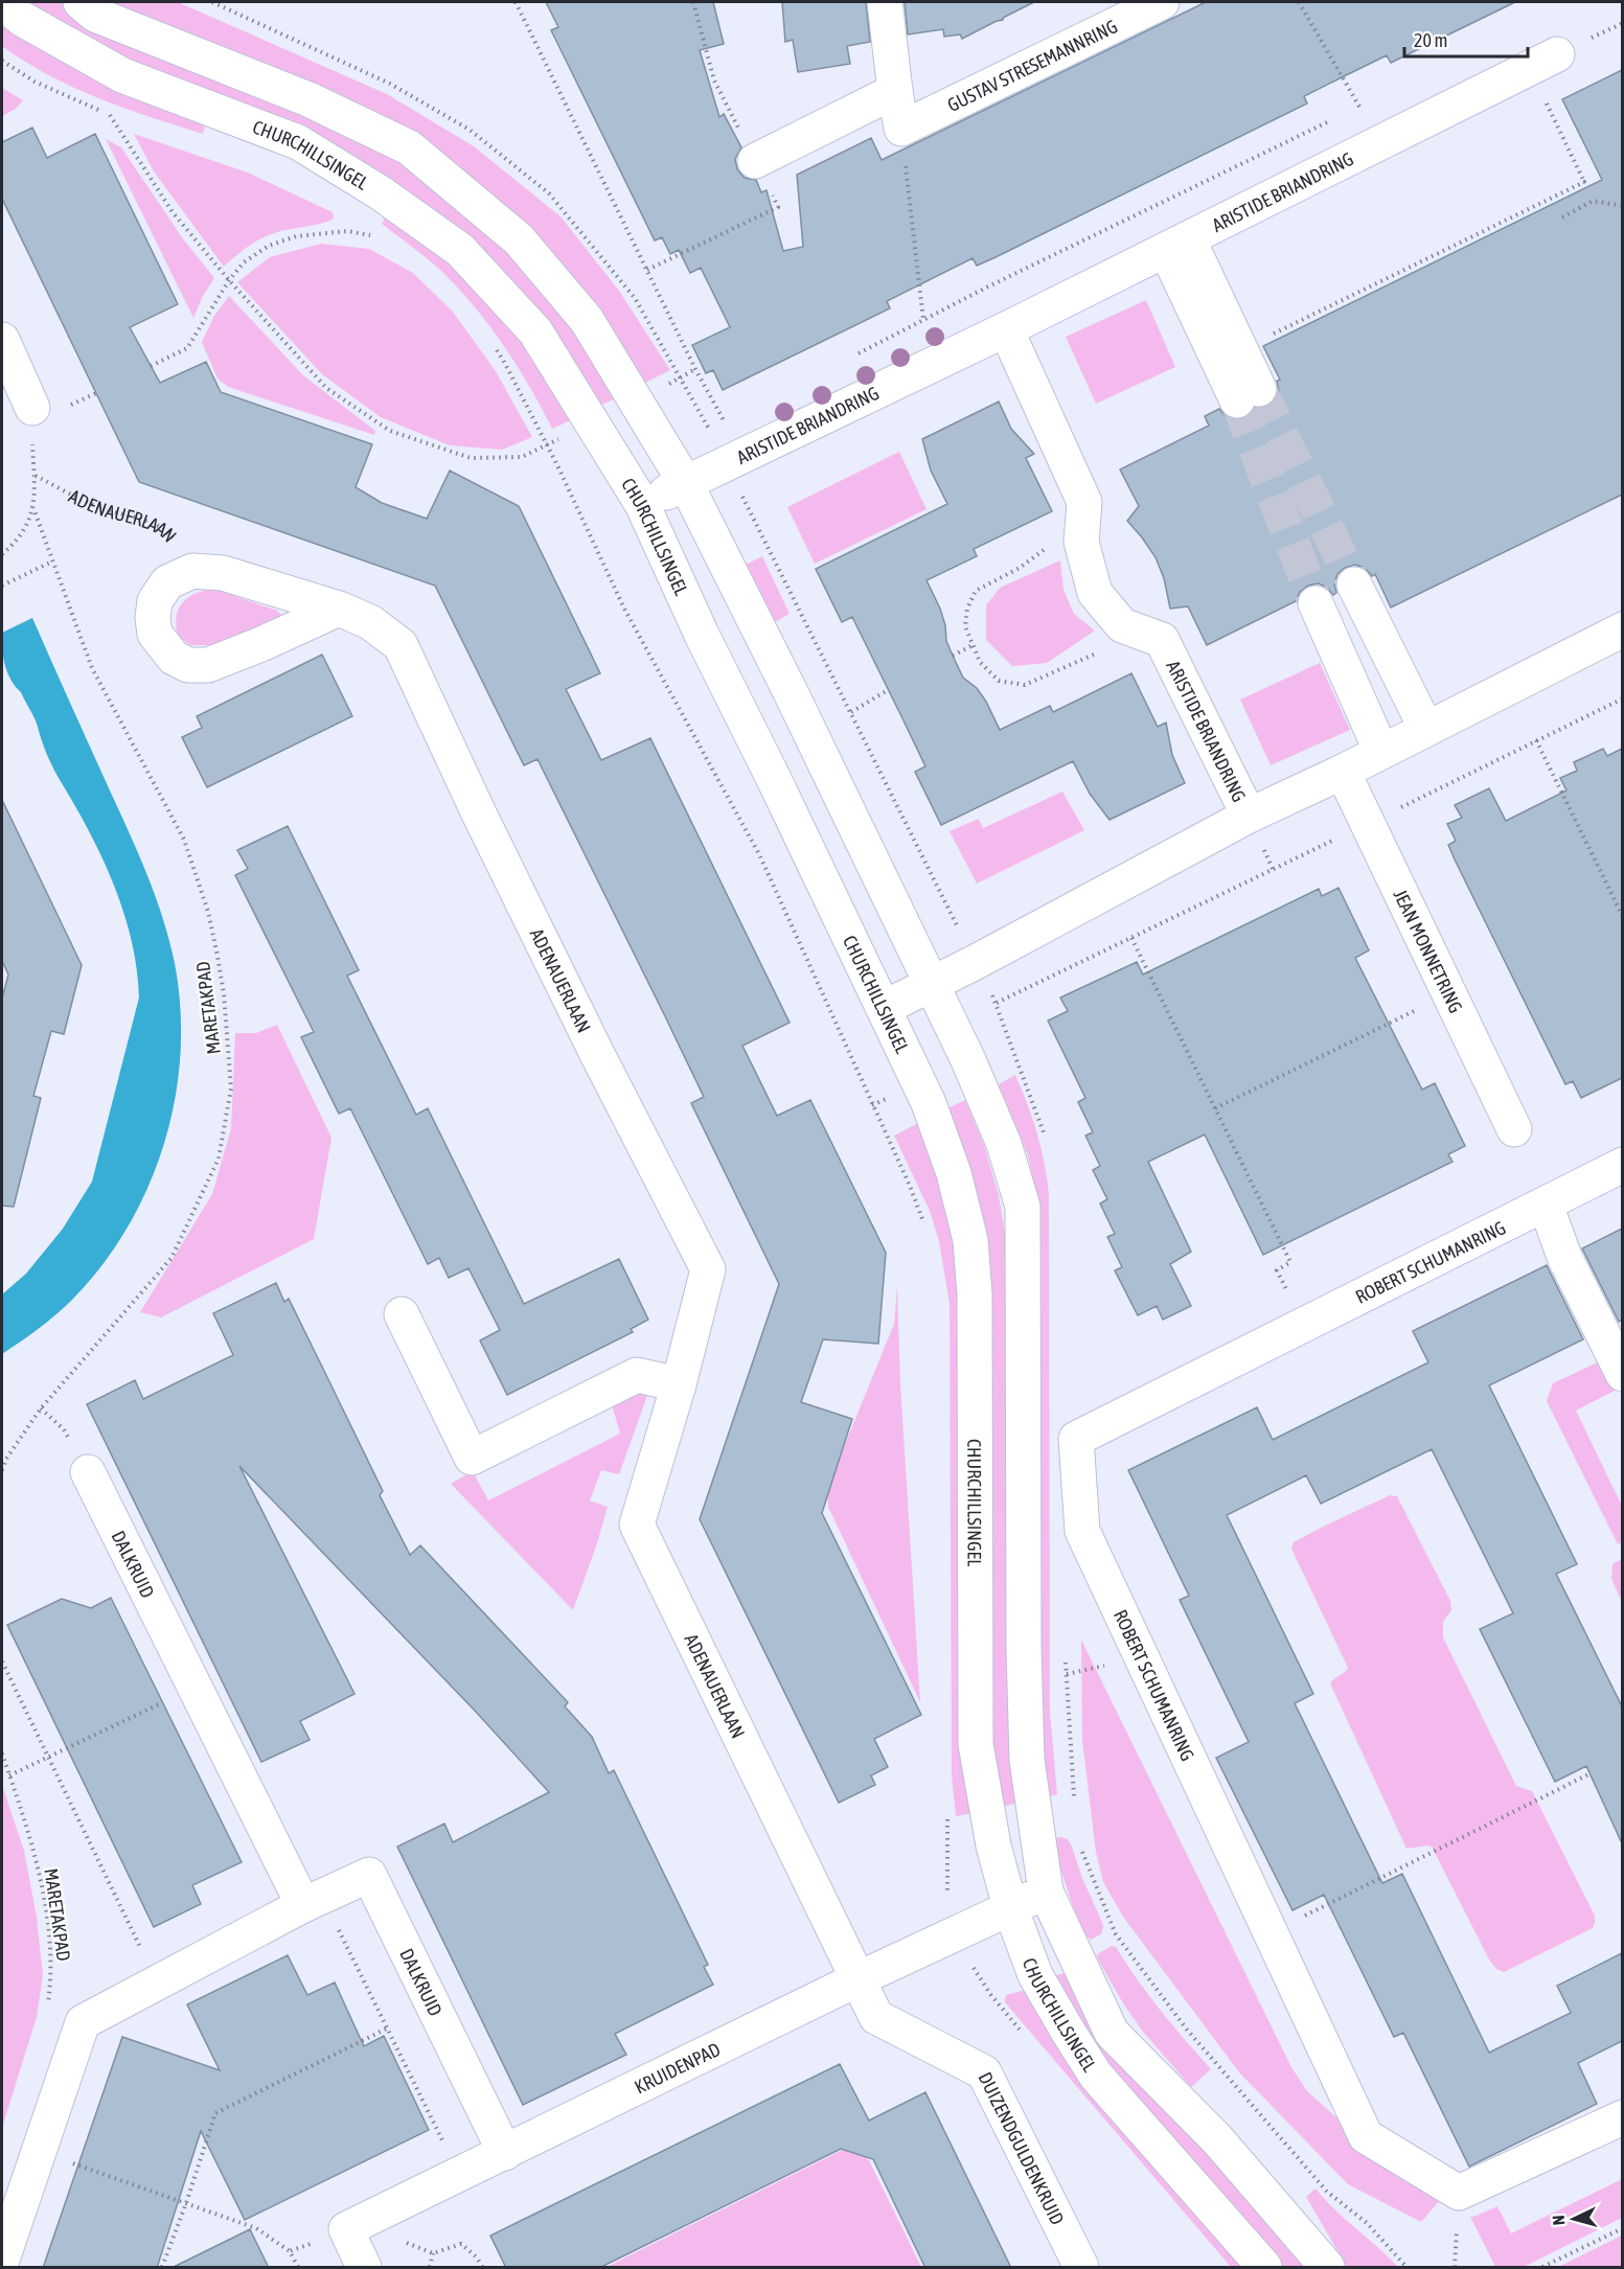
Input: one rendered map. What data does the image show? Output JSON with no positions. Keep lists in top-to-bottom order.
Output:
{
  "streets": {
    "street": [
      "GUSTAV STRESEMANNRING",
      "CHURCHILLSINGEL",
      "ARISTIDE BRIANDRING",
      "ADENAUERLAAN",
      "JEAN MONNETRING",
      "ROBERT SCHUMANRING",
      "DALKRUID",
      "KRUIDENPAD",
      "DUIZENDGULDENKRUID"
    ],
    "path": ["MARETAKPAD"]
  },
  "crossings": [
    ["CHURCHILLSINGEL", "ARISTIDE BRIANDRING"],
    ["CHURCHILLSINGEL", "KRUIDENPAD"],
    ["ADENAUERLAAN", "KRUIDENPAD"],
    ["ADENAUERLAAN", "DUIZENDGULDENKRUID"],
    ["DALKRUID", "KRUIDENPAD"],
    ["KRUIDENPAD", "DUIZENDGULDENKRUID"]
  ],
  "scale_bar": "20 m",
  "north": "left"
}
